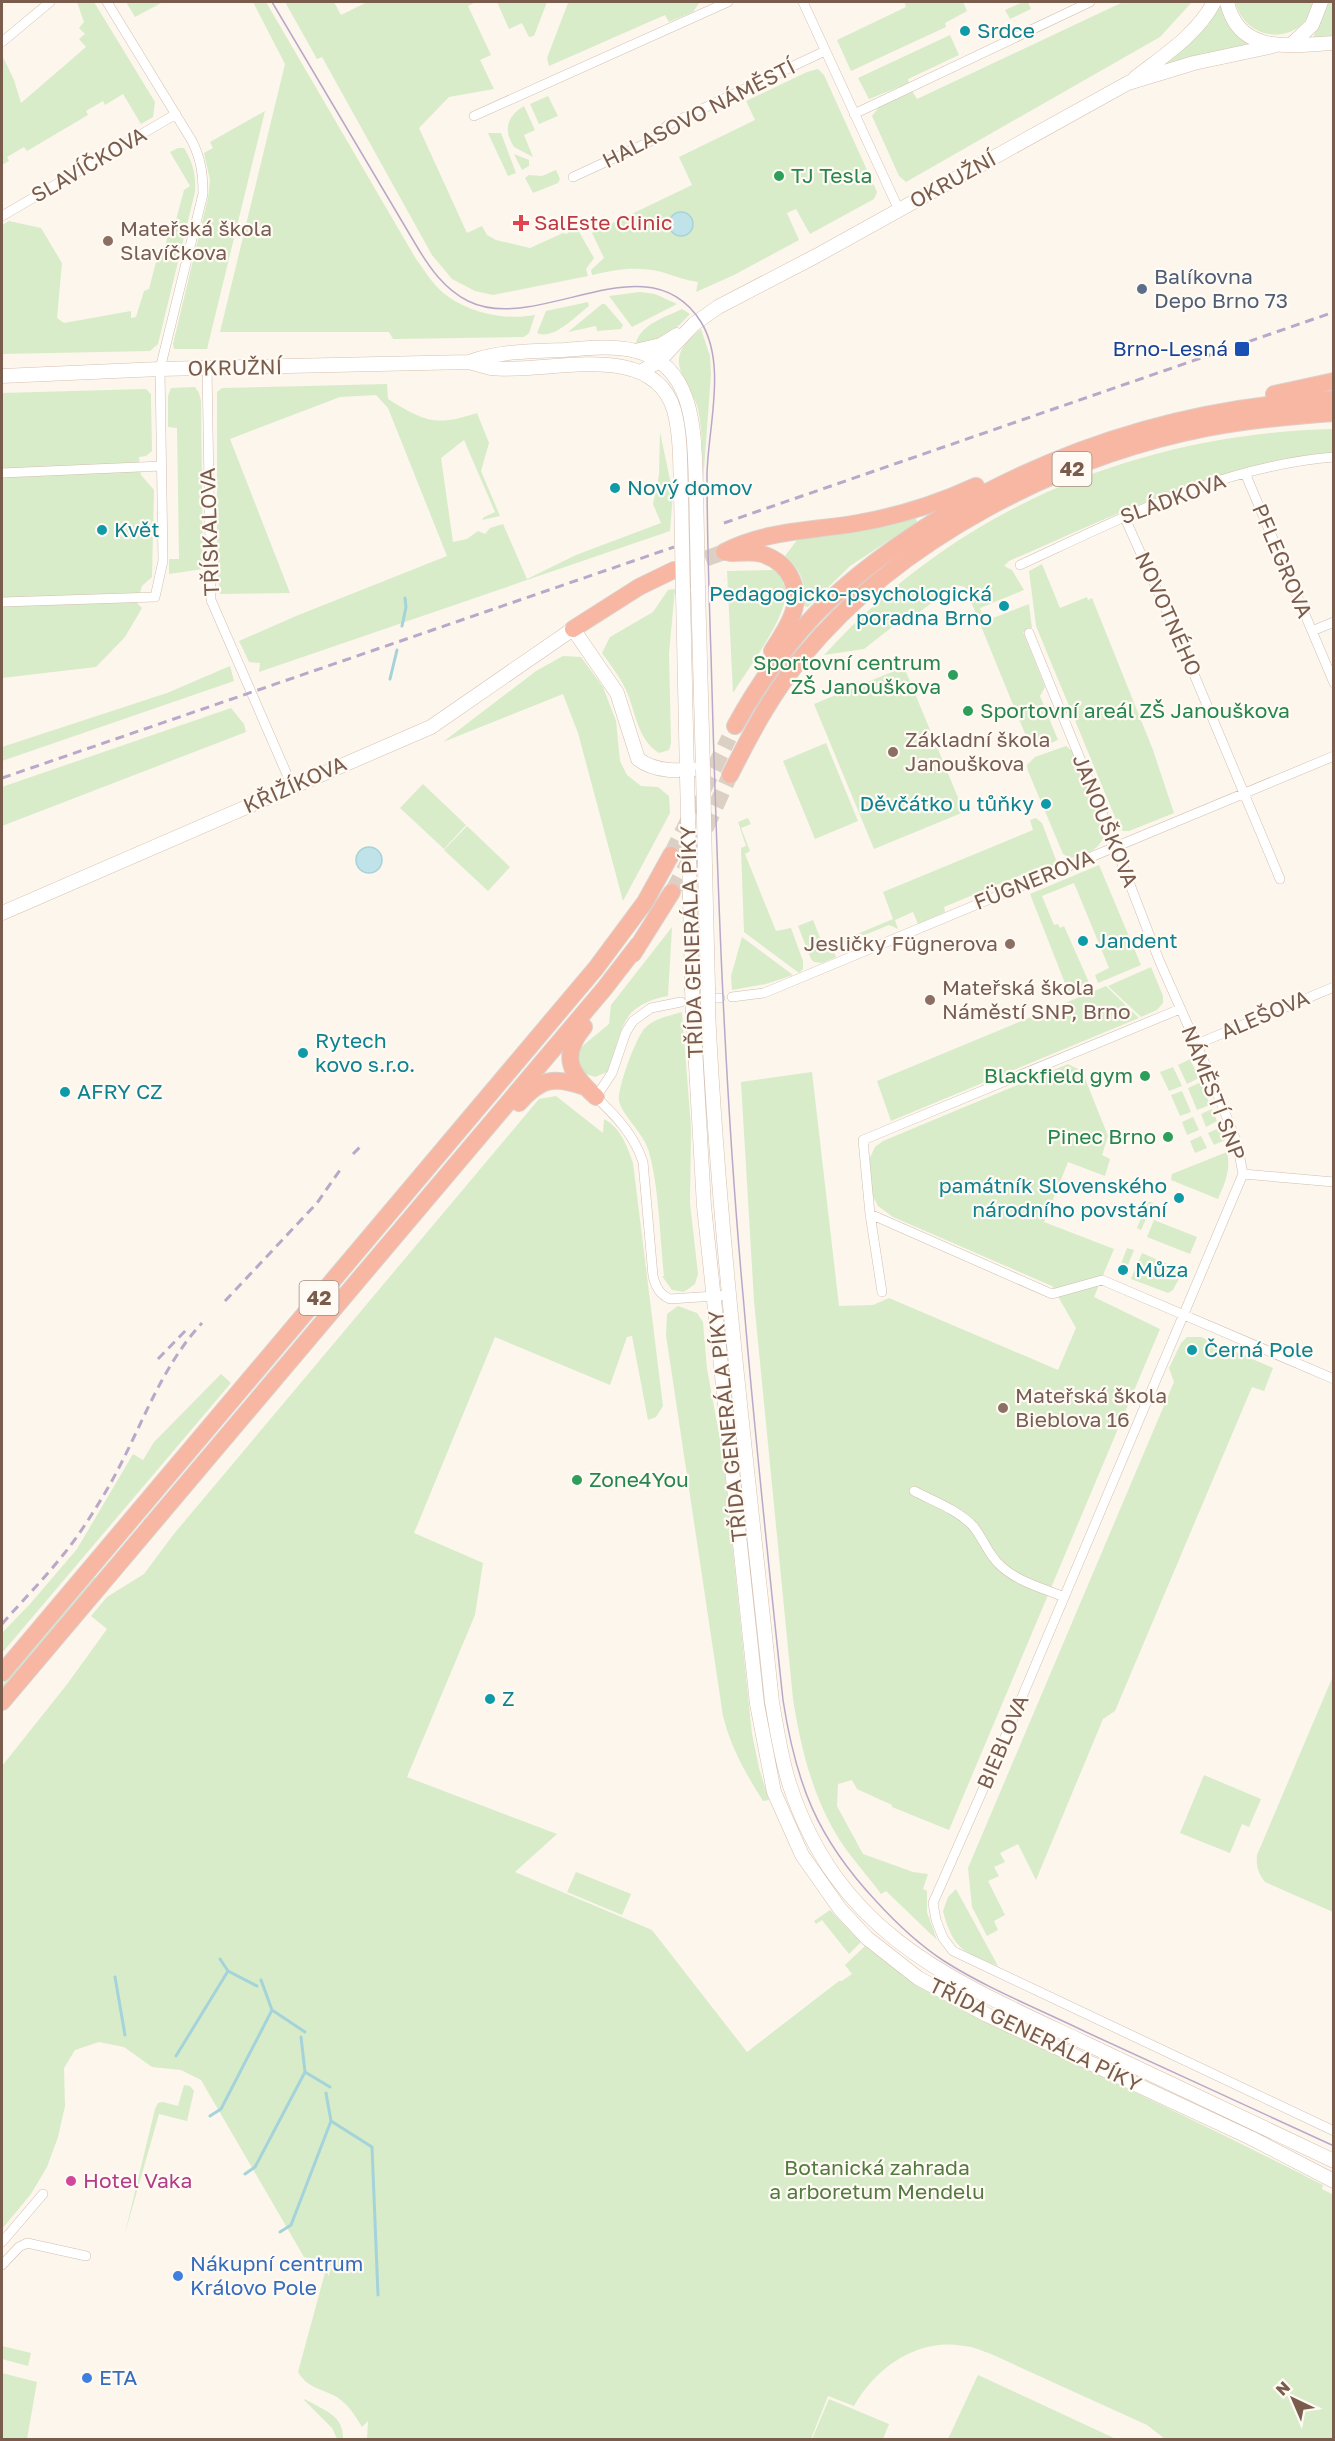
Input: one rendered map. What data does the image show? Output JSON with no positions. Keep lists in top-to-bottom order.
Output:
{
  "streets": {
    "highway": ["42"],
    "main road": ["OKRUŽNÍ", "KŘIŽÍKOVA", "TŘÍDA GENERÁLA PÍKY"],
    "street": [
      "HALASOVO NÁMĚSTÍ",
      "SLAVÍČKOVA",
      "SLÁDKOVA",
      "TŘÍSKALOVA",
      "PFLEGROVA",
      "NOVOTNÉHO",
      "JANOUŠKOVA",
      "FÜGNEROVA",
      "ALEŠOVA",
      "NÁMĚSTÍ SNP",
      "BIEBLOVA"
    ]
  },
  "crossings": [
    ["OKRUŽNÍ", "TŘÍSKALOVA"],
    ["OKRUŽNÍ", "TŘÍDA GENERÁLA PÍKY"],
    ["SLÁDKOVA", "PFLEGROVA"],
    ["SLÁDKOVA", "NOVOTNÉHO"],
    ["TŘÍSKALOVA", "KŘIŽÍKOVA"],
    ["NOVOTNÉHO", "FÜGNEROVA"],
    ["JANOUŠKOVA", "FÜGNEROVA"],
    ["JANOUŠKOVA", "NÁMĚSTÍ SNP"],
    ["TŘÍDA GENERÁLA PÍKY", "BIEBLOVA"],
    ["ALEŠOVA", "NÁMĚSTÍ SNP"],
    ["NÁMĚSTÍ SNP", "BIEBLOVA"]
  ],
  "parks": ["Botanická zahrada a arboretum Mendelu"],
  "places": {
    "other": [
      "Srdce",
      "TJ Tesla",
      "Mateřská škola Slavíčkova",
      "Balíkovna Depo Brno 73",
      "Nový domov",
      "Květ",
      "Pedagogicko-psychologická poradna Brno",
      "Sportovní centrum ZŠ Janouškova",
      "Sportovní areál ZŠ Janouškova",
      "Základní škola Janouškova",
      "Děvčátko u tůňky",
      "Jandent",
      "Jesličky Fügnerova",
      "Mateřská škola Náměstí SNP, Brno",
      "Rytech kovo s.r.o.",
      "Blackfield gym",
      "AFRY CZ",
      "Pinec Brno",
      "památník Slovenského národního povstání",
      "Můza",
      "Černá Pole",
      "Mateřská škola Bieblova 16",
      "Zone4You",
      "Z",
      "Hotel Vaka",
      "Nákupní centrum Královo Pole",
      "ETA"
    ],
    "health": ["SalEste Clinic"],
    "transit": ["Brno-Lesná"]
  },
  "north": "top left"
}
